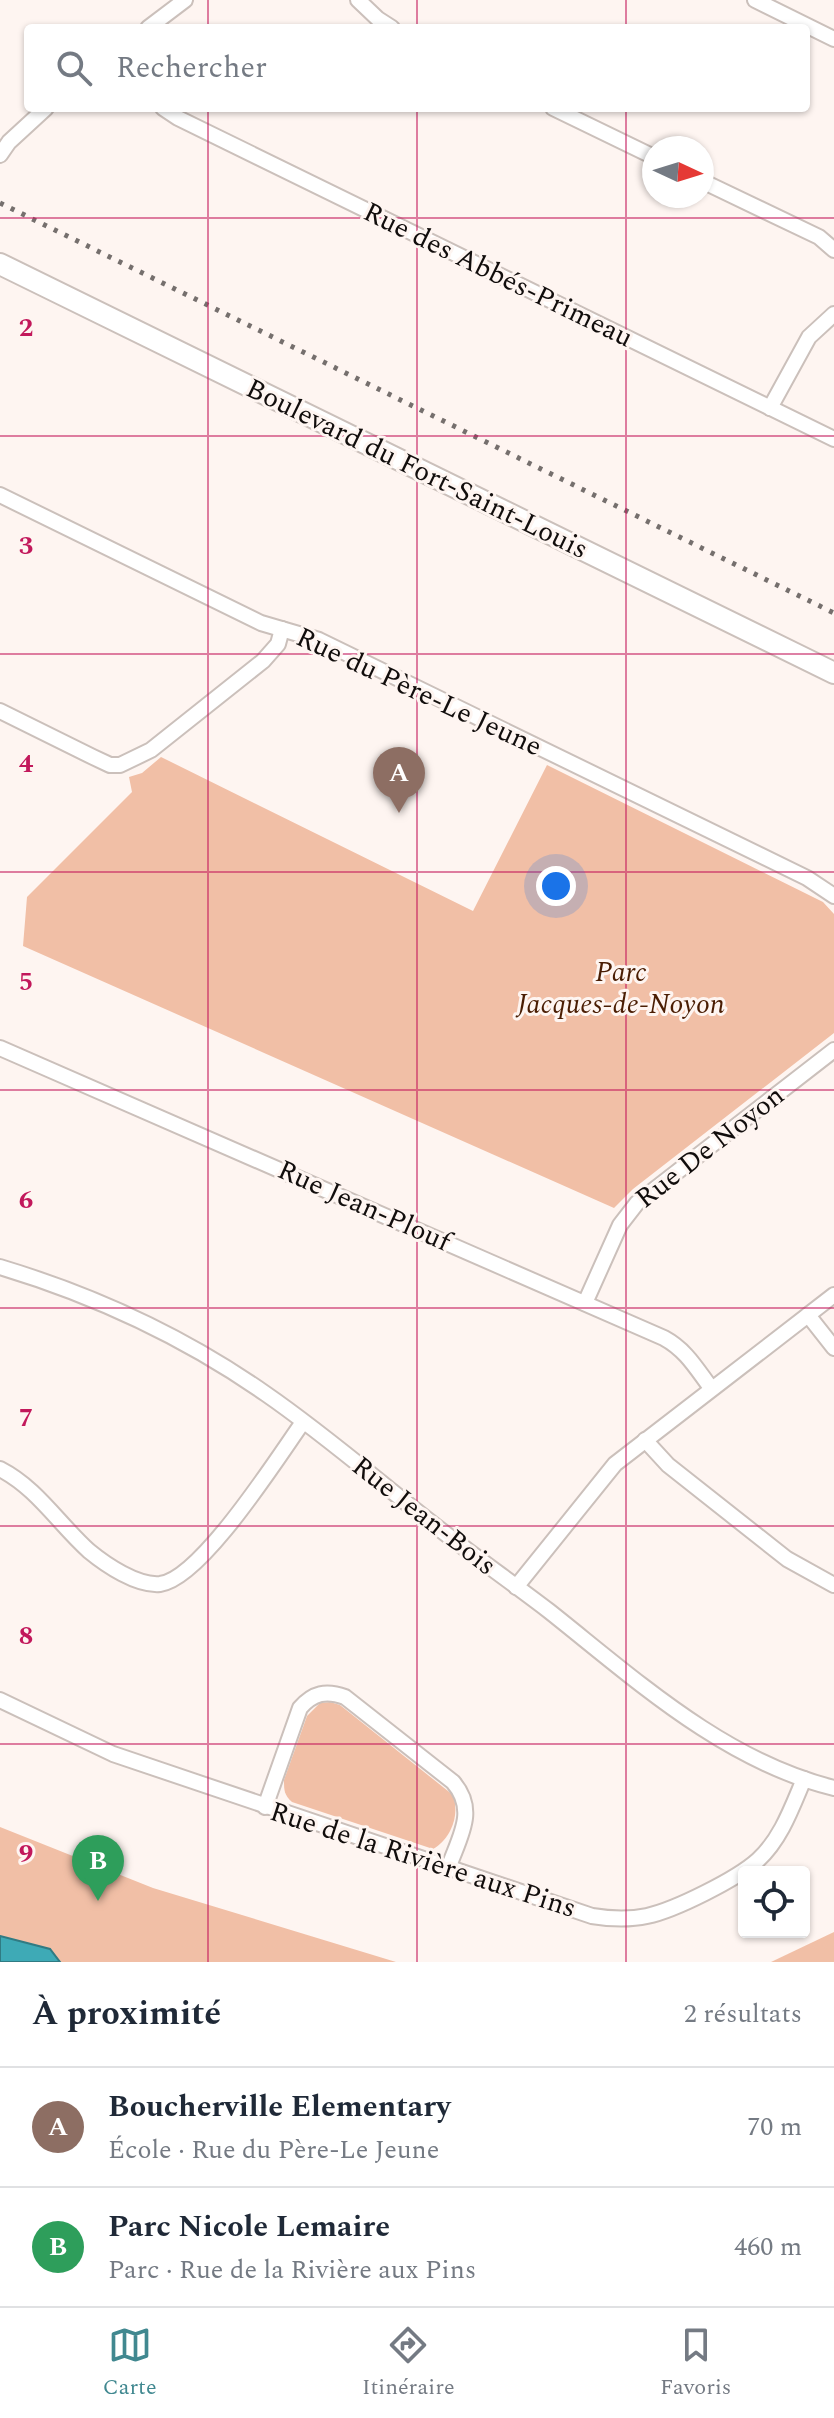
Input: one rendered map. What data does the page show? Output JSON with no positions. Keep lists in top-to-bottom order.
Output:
{
  "streets": {
    "street": [
      "Rue des Abbés-Primeau",
      "Boulevard du Fort-Saint-Louis",
      "Rue du Père-Le Jeune",
      "Rue De Noyon",
      "Rue Jean-Plouf",
      "Rue Jean-Bois",
      "Rue de la Rivière aux Pins"
    ]
  },
  "crossings": [
    ["Rue De Noyon", "Rue Jean-Plouf"],
    ["Rue Jean-Bois", "Rue de la Rivière aux Pins"]
  ],
  "parks": ["Parc Jacques-de-Noyon"],
  "north": "right",
  "page": {
    "search": "Rechercher",
    "pins": ["A", "B"],
    "heading": ["À proximité", "2 résultats"],
    "list": [
      {
        "mark": "A",
        "name": "Boucherville Elementary",
        "note": "École · Rue du Père-Le Jeune",
        "value": "70 m"
      },
      {
        "mark": "B",
        "name": "Parc Nicole Lemaire",
        "note": "Parc · Rue de la Rivière aux Pins",
        "value": "460 m"
      }
    ],
    "nav": ["Carte", "Itinéraire", "Favoris"]
  },
  "grid": {
    "rows": [
      "2",
      "3",
      "4",
      "5",
      "6",
      "7",
      "8",
      "9"
    ]
  }
}
